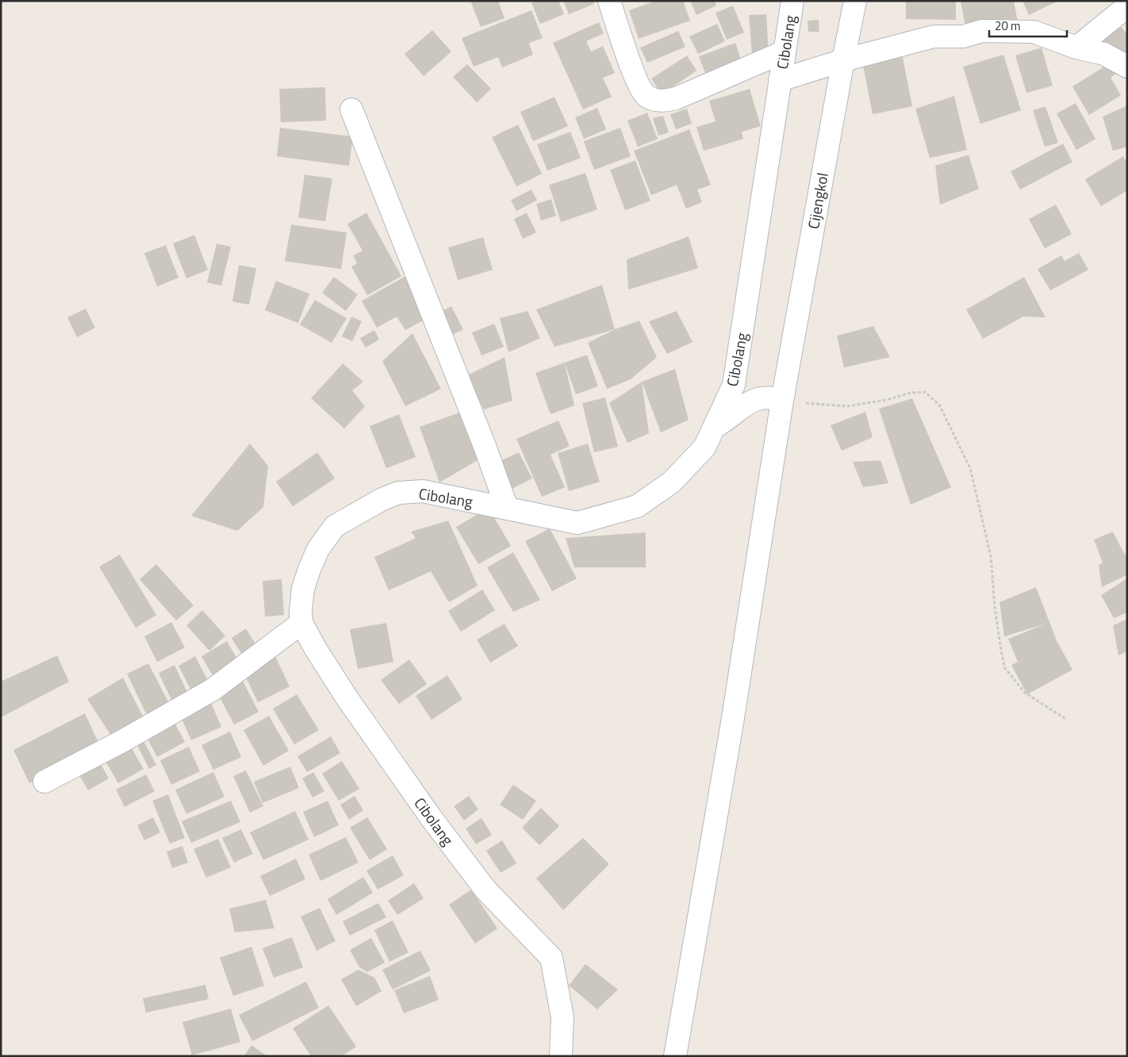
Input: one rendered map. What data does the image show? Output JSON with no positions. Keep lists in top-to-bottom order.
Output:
{
  "streets": {
    "street": ["Cibolang", "Cijengkol"]
  },
  "scale_bar": "20 m"
}
